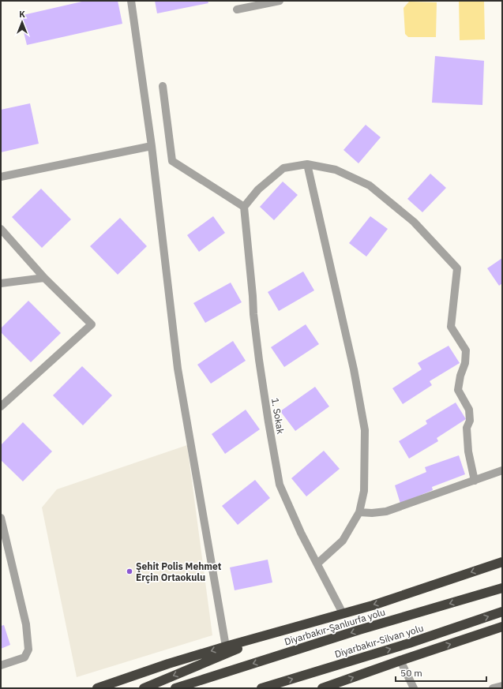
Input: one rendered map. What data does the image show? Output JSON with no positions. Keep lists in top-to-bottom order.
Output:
{
  "streets": {
    "highway": ["Diyarbakır-Şanlıurfa yolu", "Diyarbakır-Silvan yolu"],
    "street": ["1. Sokak"]
  },
  "places": ["Şehit Polis Mehmet Erçin Ortaokulu"],
  "scale_bar": "50 m",
  "north": "top"
}
